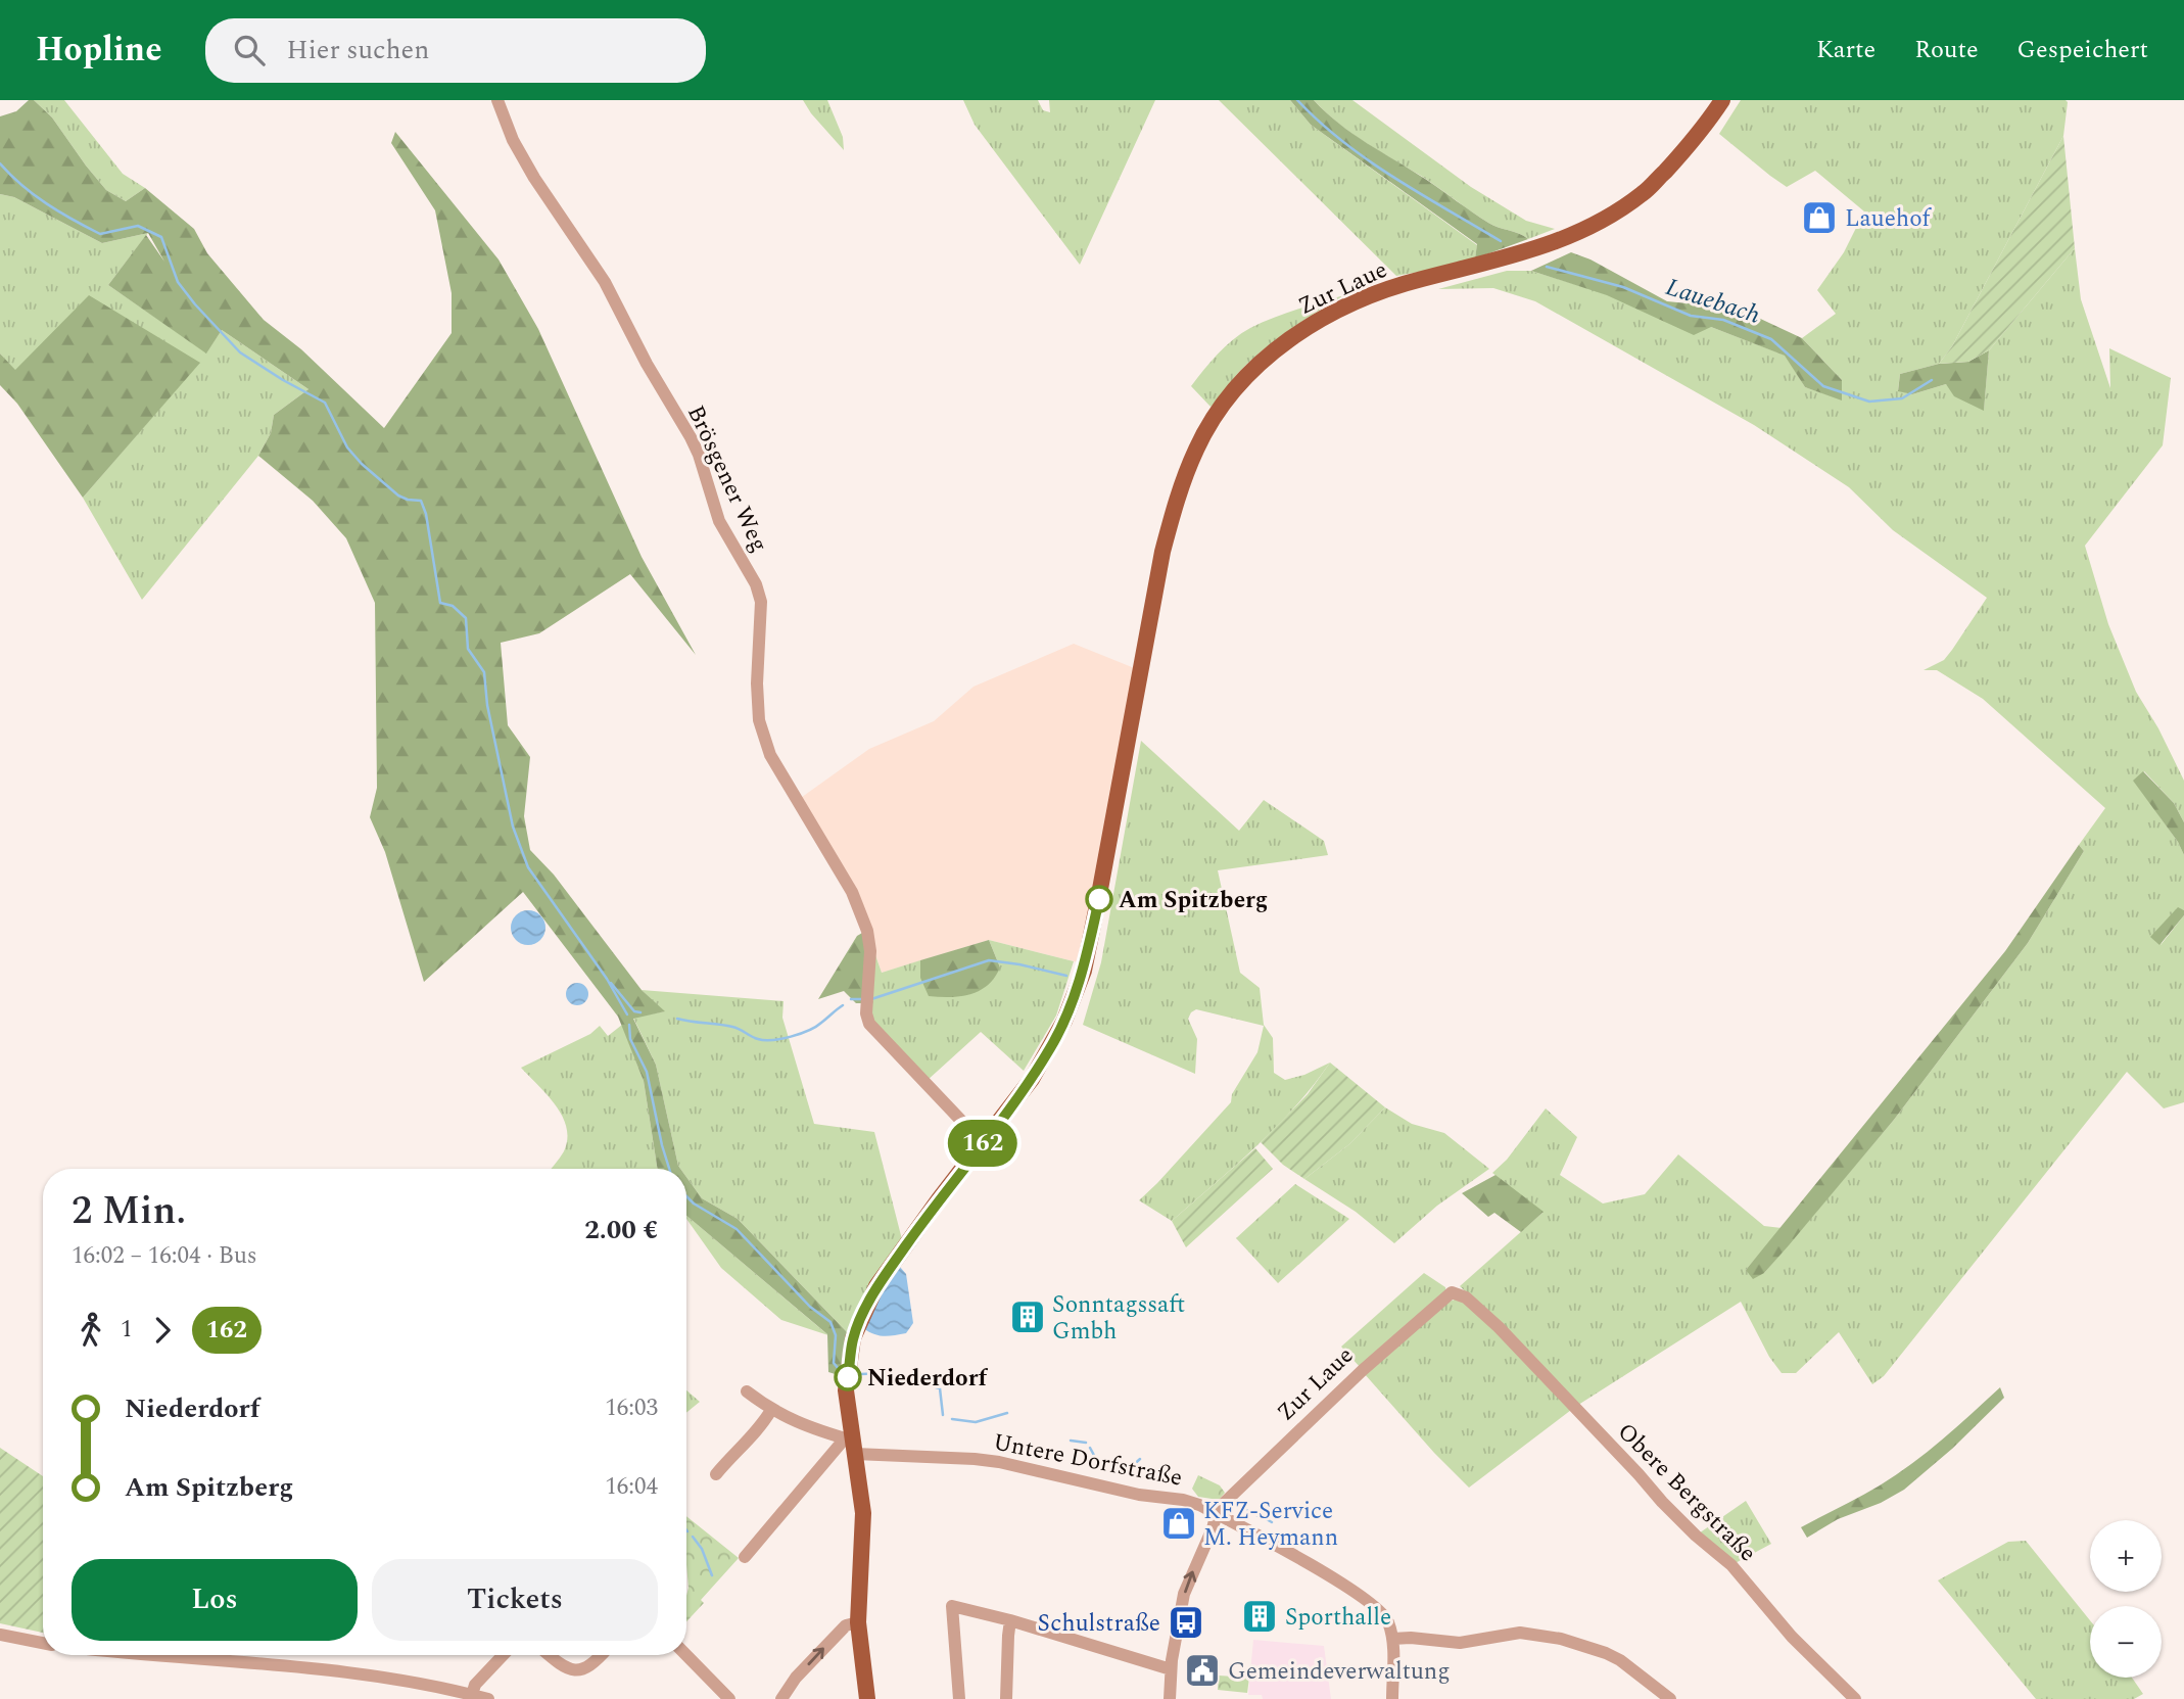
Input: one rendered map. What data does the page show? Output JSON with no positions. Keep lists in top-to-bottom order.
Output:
{
  "streets": {
    "main road": ["Zur Laue"],
    "street": ["Brösgener Weg", "Untere Dorfstraße", "Obere Bergstraße"]
  },
  "crossings": [
    ["Zur Laue", "Brösgener Weg"],
    ["Zur Laue", "Untere Dorfstraße"],
    ["Zur Laue", "Obere Bergstraße"]
  ],
  "water": ["Lauebach"],
  "places": {
    "shop": ["Lauehof", "KFZ-Service M. Heymann"],
    "other": ["Am Spitzberg", "Niederdorf"],
    "building": ["Sonntagssaft Gmbh", "Sporthalle"],
    "bus stop": ["Schulstraße"],
    "public building": ["Gemeindeverwaltung"]
  },
  "lines": ["bus line 162"],
  "page": {
    "header": "Hopline",
    "search": "Hier suchen",
    "nav": ["Karte", "Route", "Gespeichert"],
    "on_map": "162",
    "heading": ["2 Min.", "16:02 – 16:04 · Bus", "2.00 €"],
    "legs": ["1", "162"],
    "list": [
      {
        "name": "Niederdorf",
        "value": "16:03"
      },
      {
        "name": "Am Spitzberg",
        "value": "16:04"
      }
    ],
    "map_buttons": ["+", "−"],
    "buttons": ["Los", "Tickets"]
  }
}
